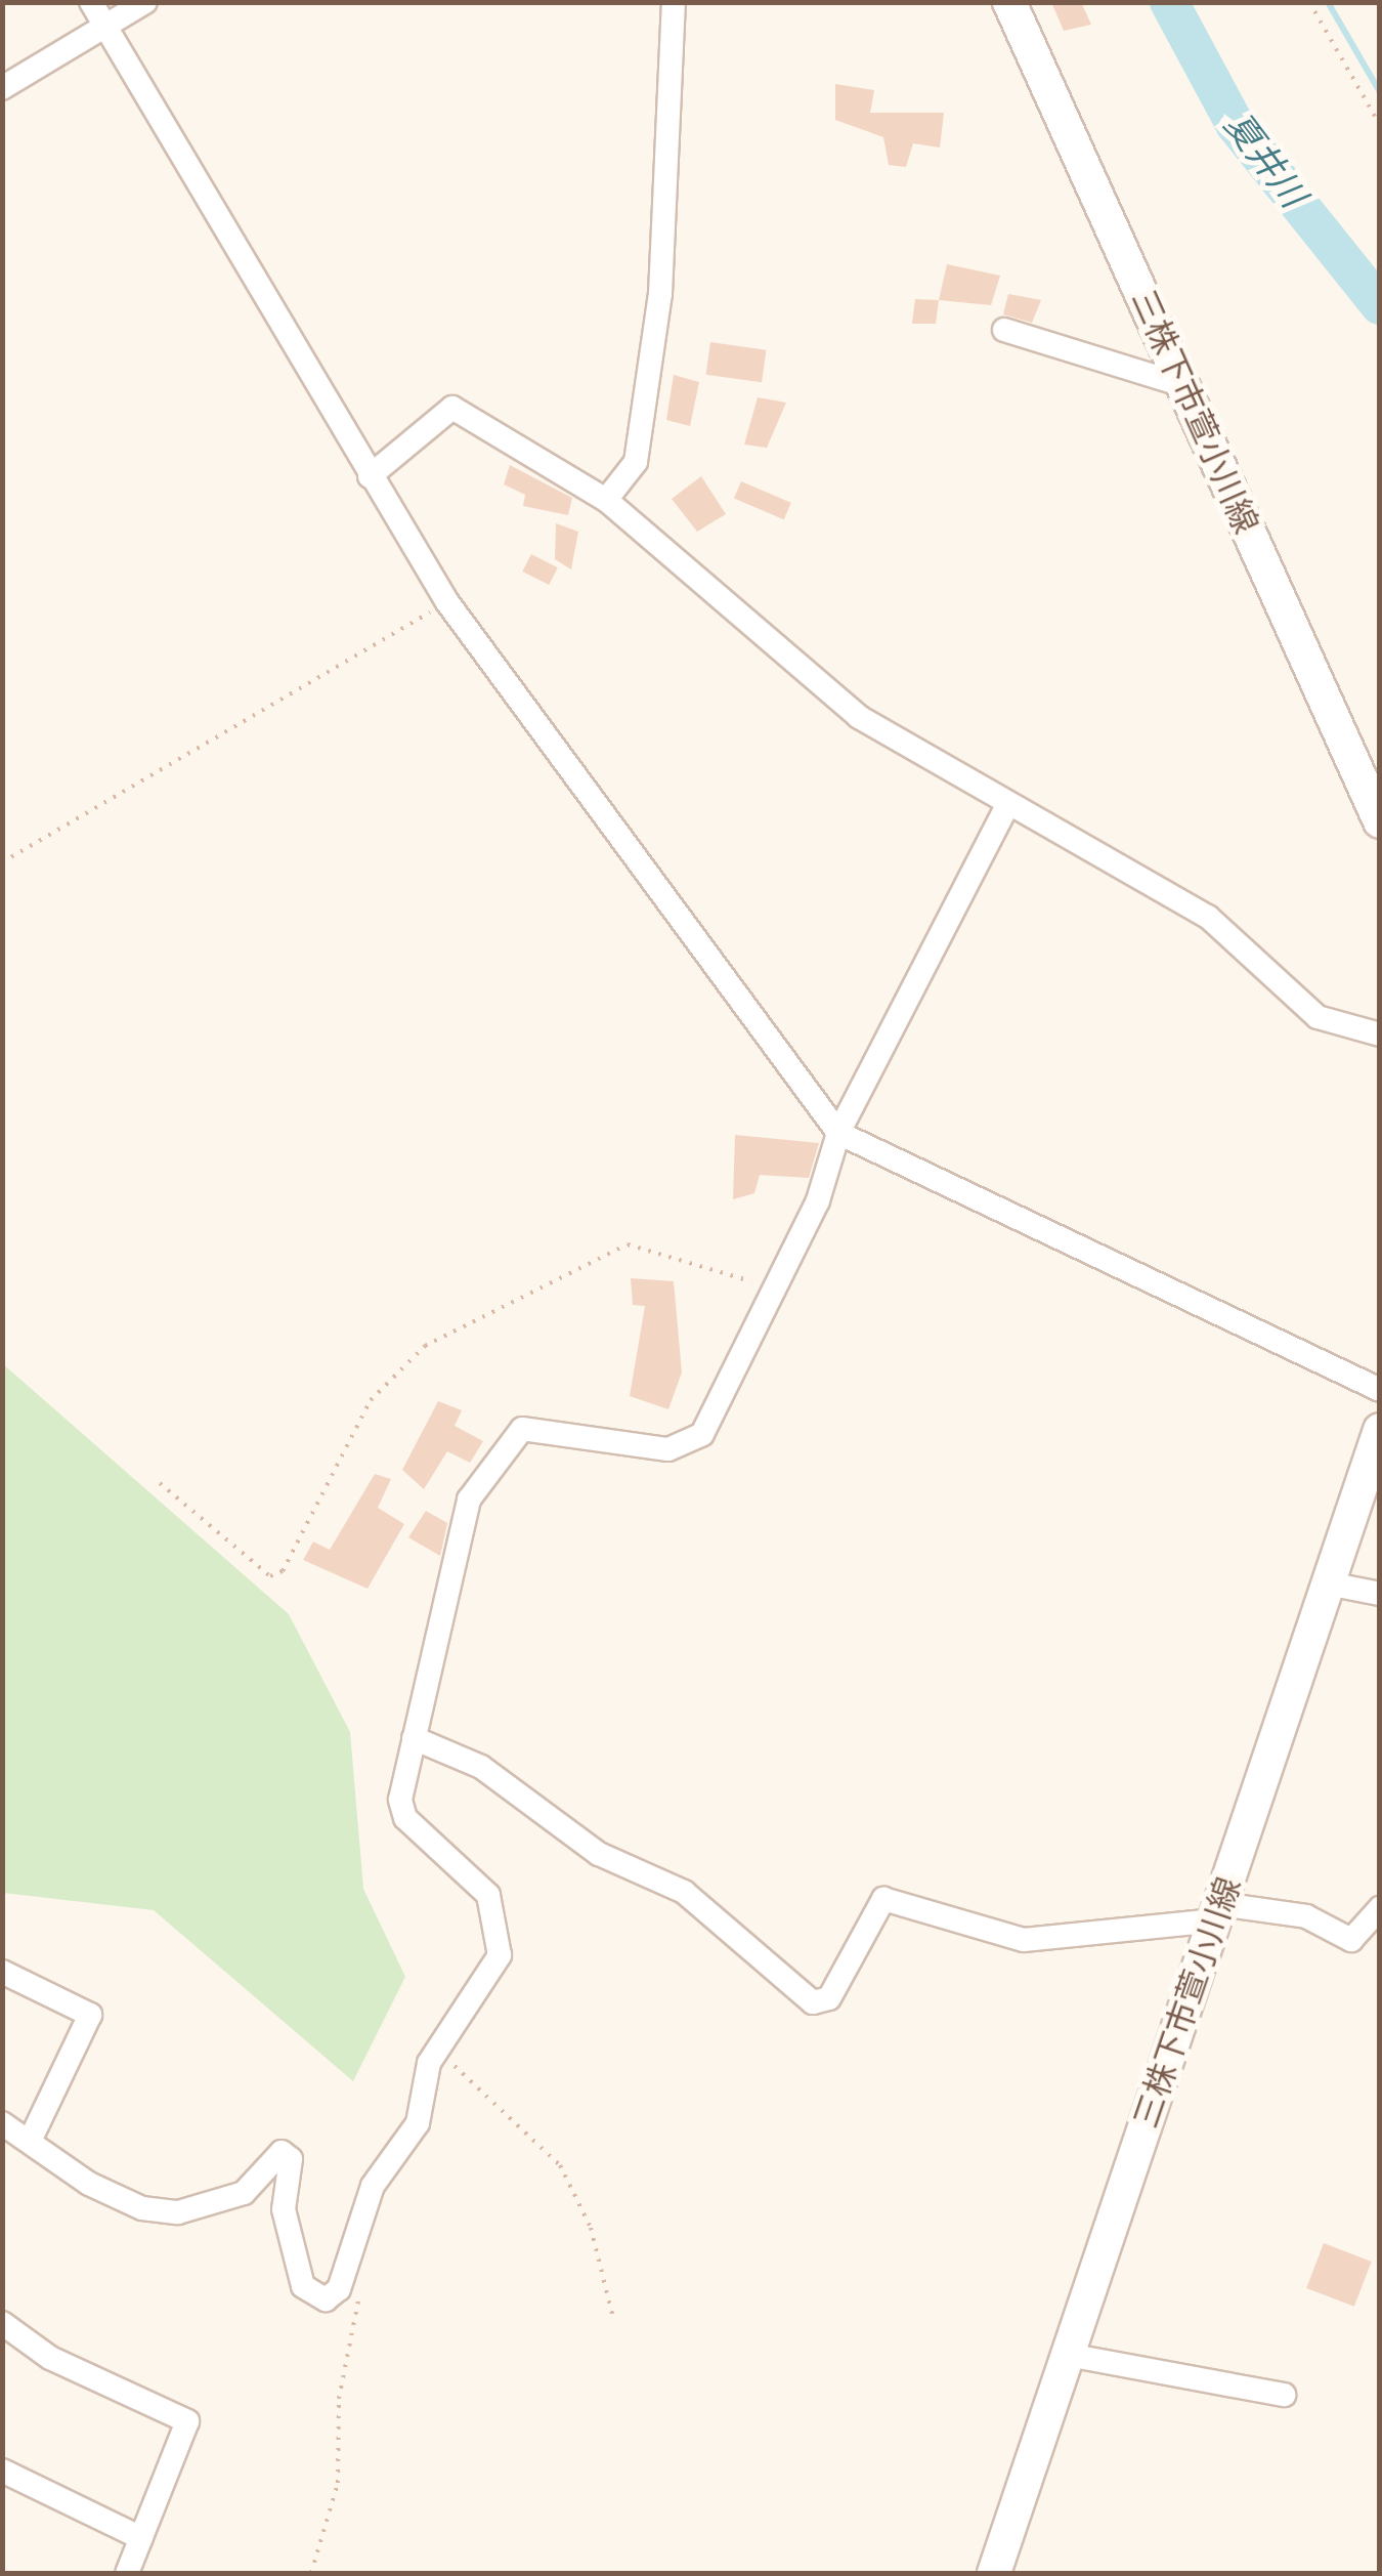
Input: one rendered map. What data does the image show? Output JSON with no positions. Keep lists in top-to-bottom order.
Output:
{
  "streets": {
    "main road": ["三株下市萱小川線"]
  },
  "water": ["夏井川"]
}
